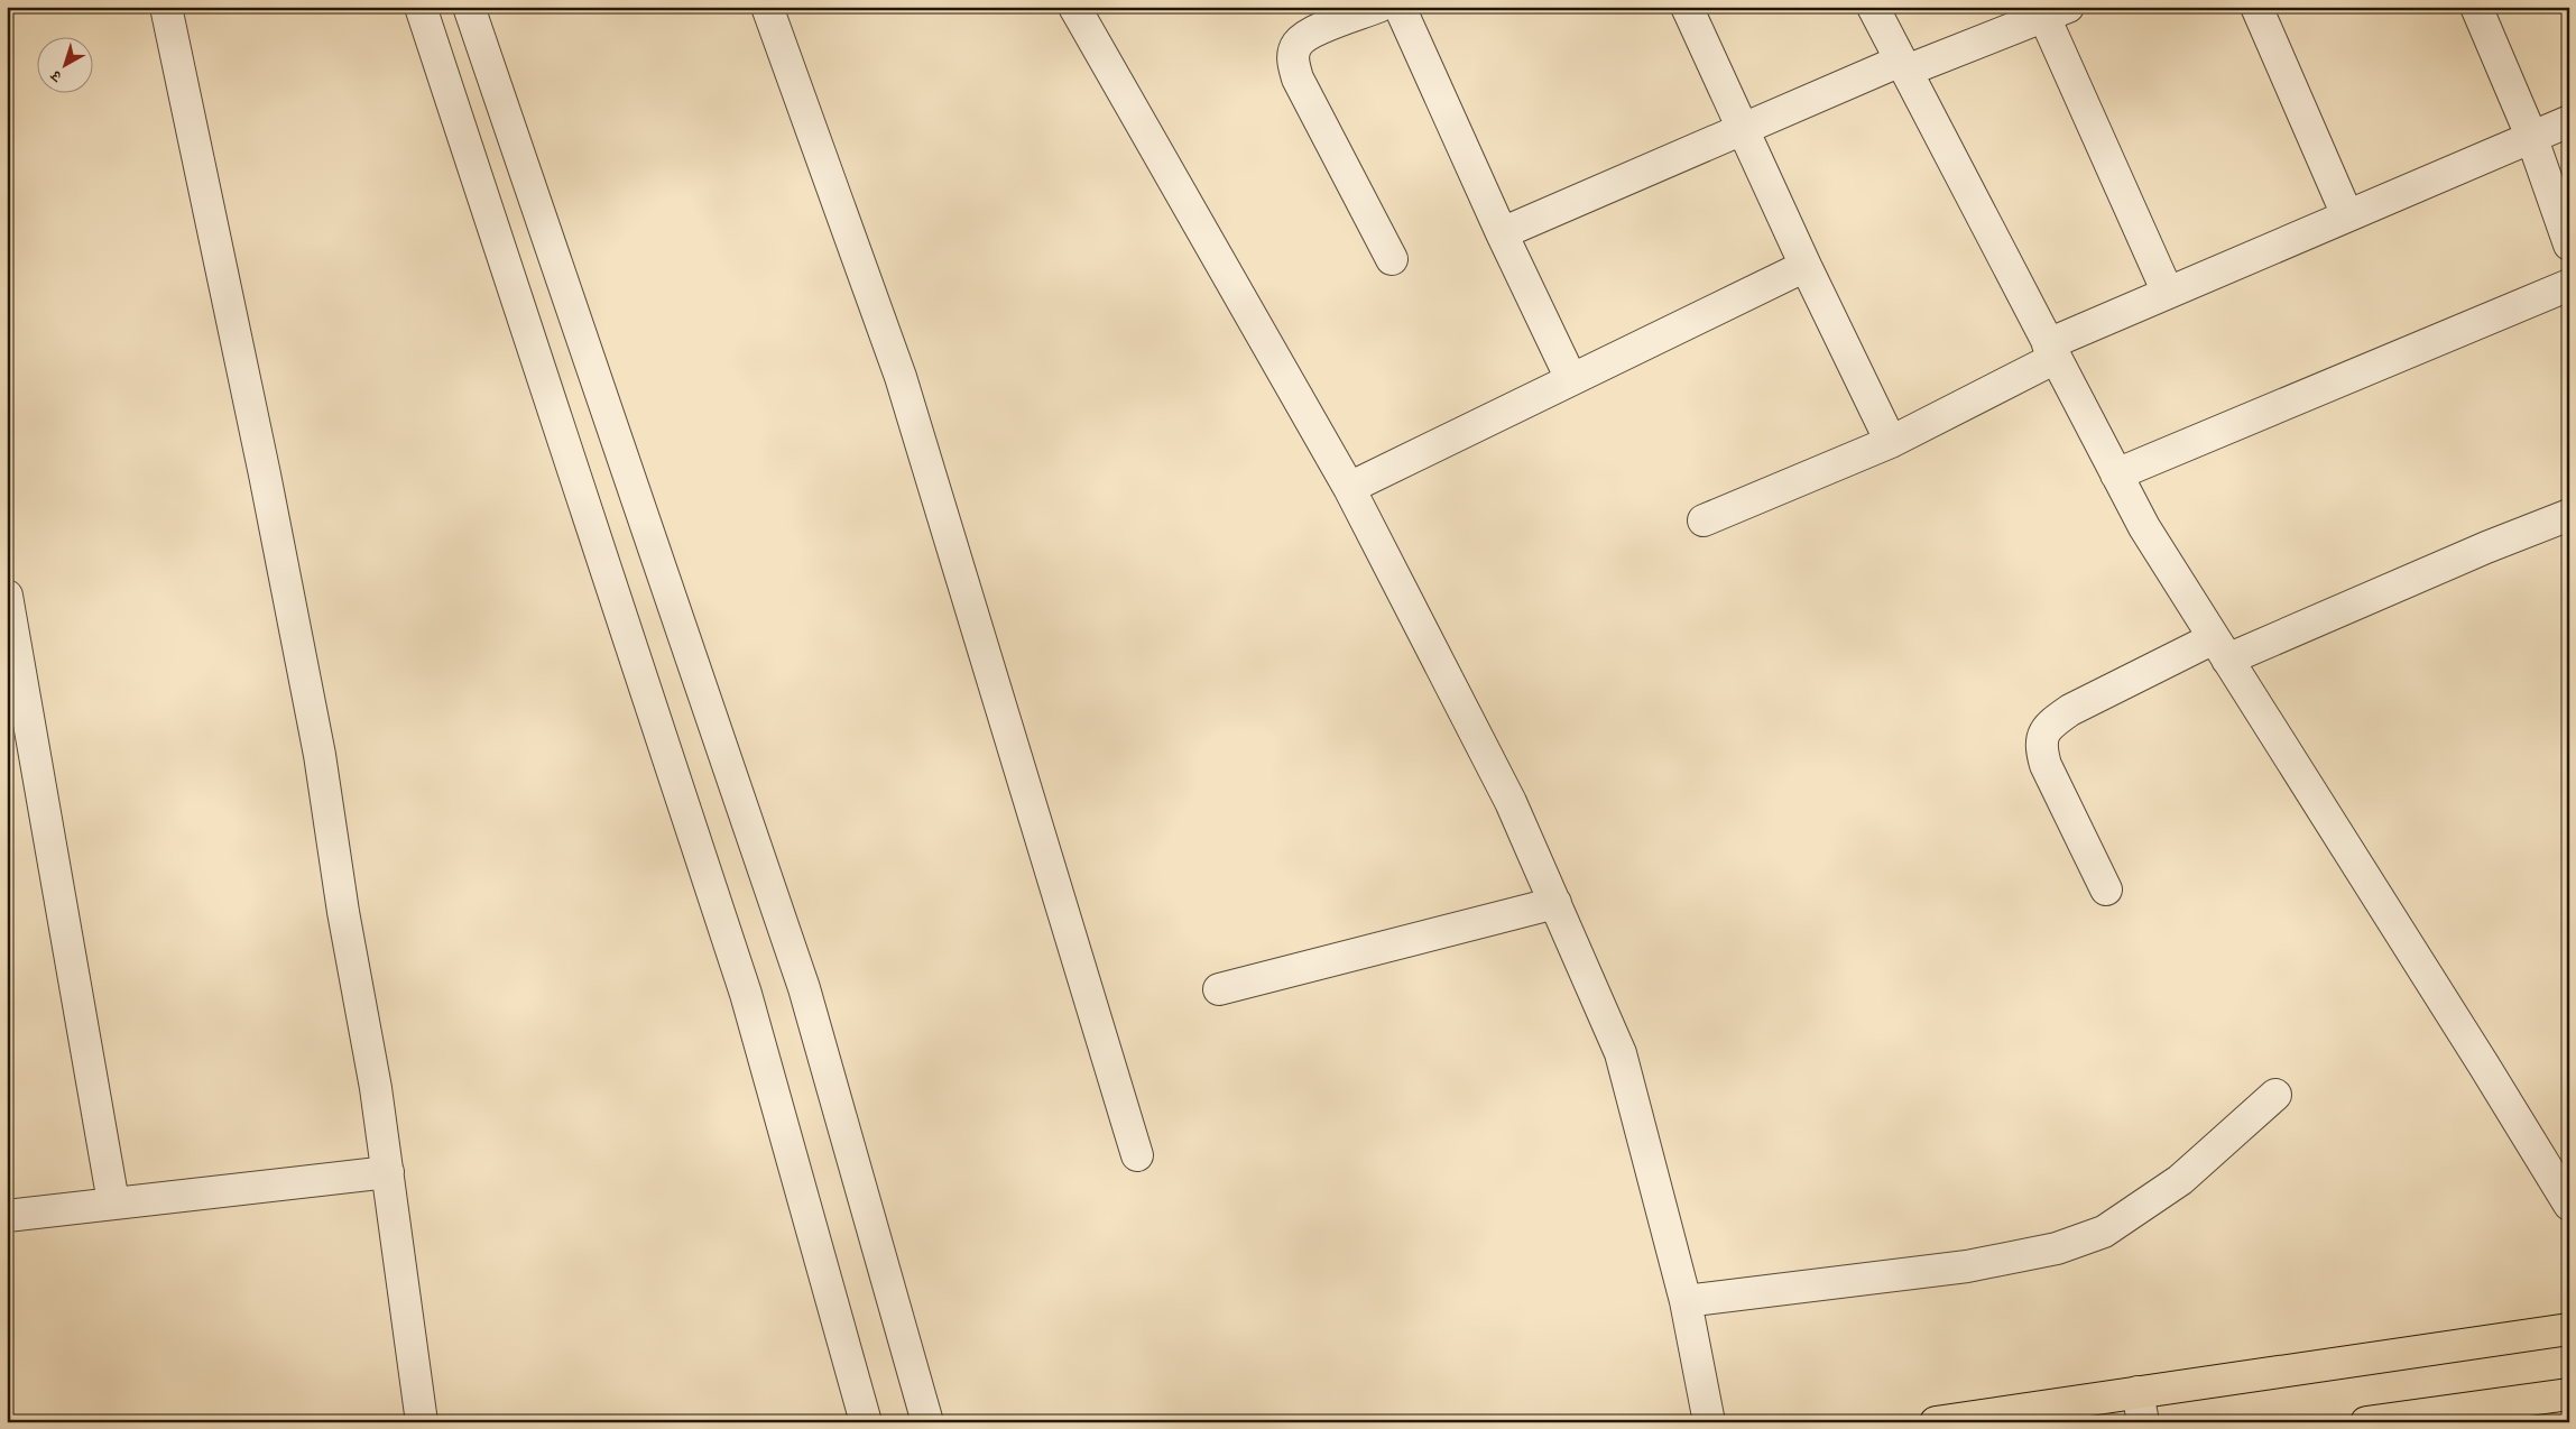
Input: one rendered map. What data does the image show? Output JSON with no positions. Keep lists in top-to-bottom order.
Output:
{
  "north": "bottom left"
}
